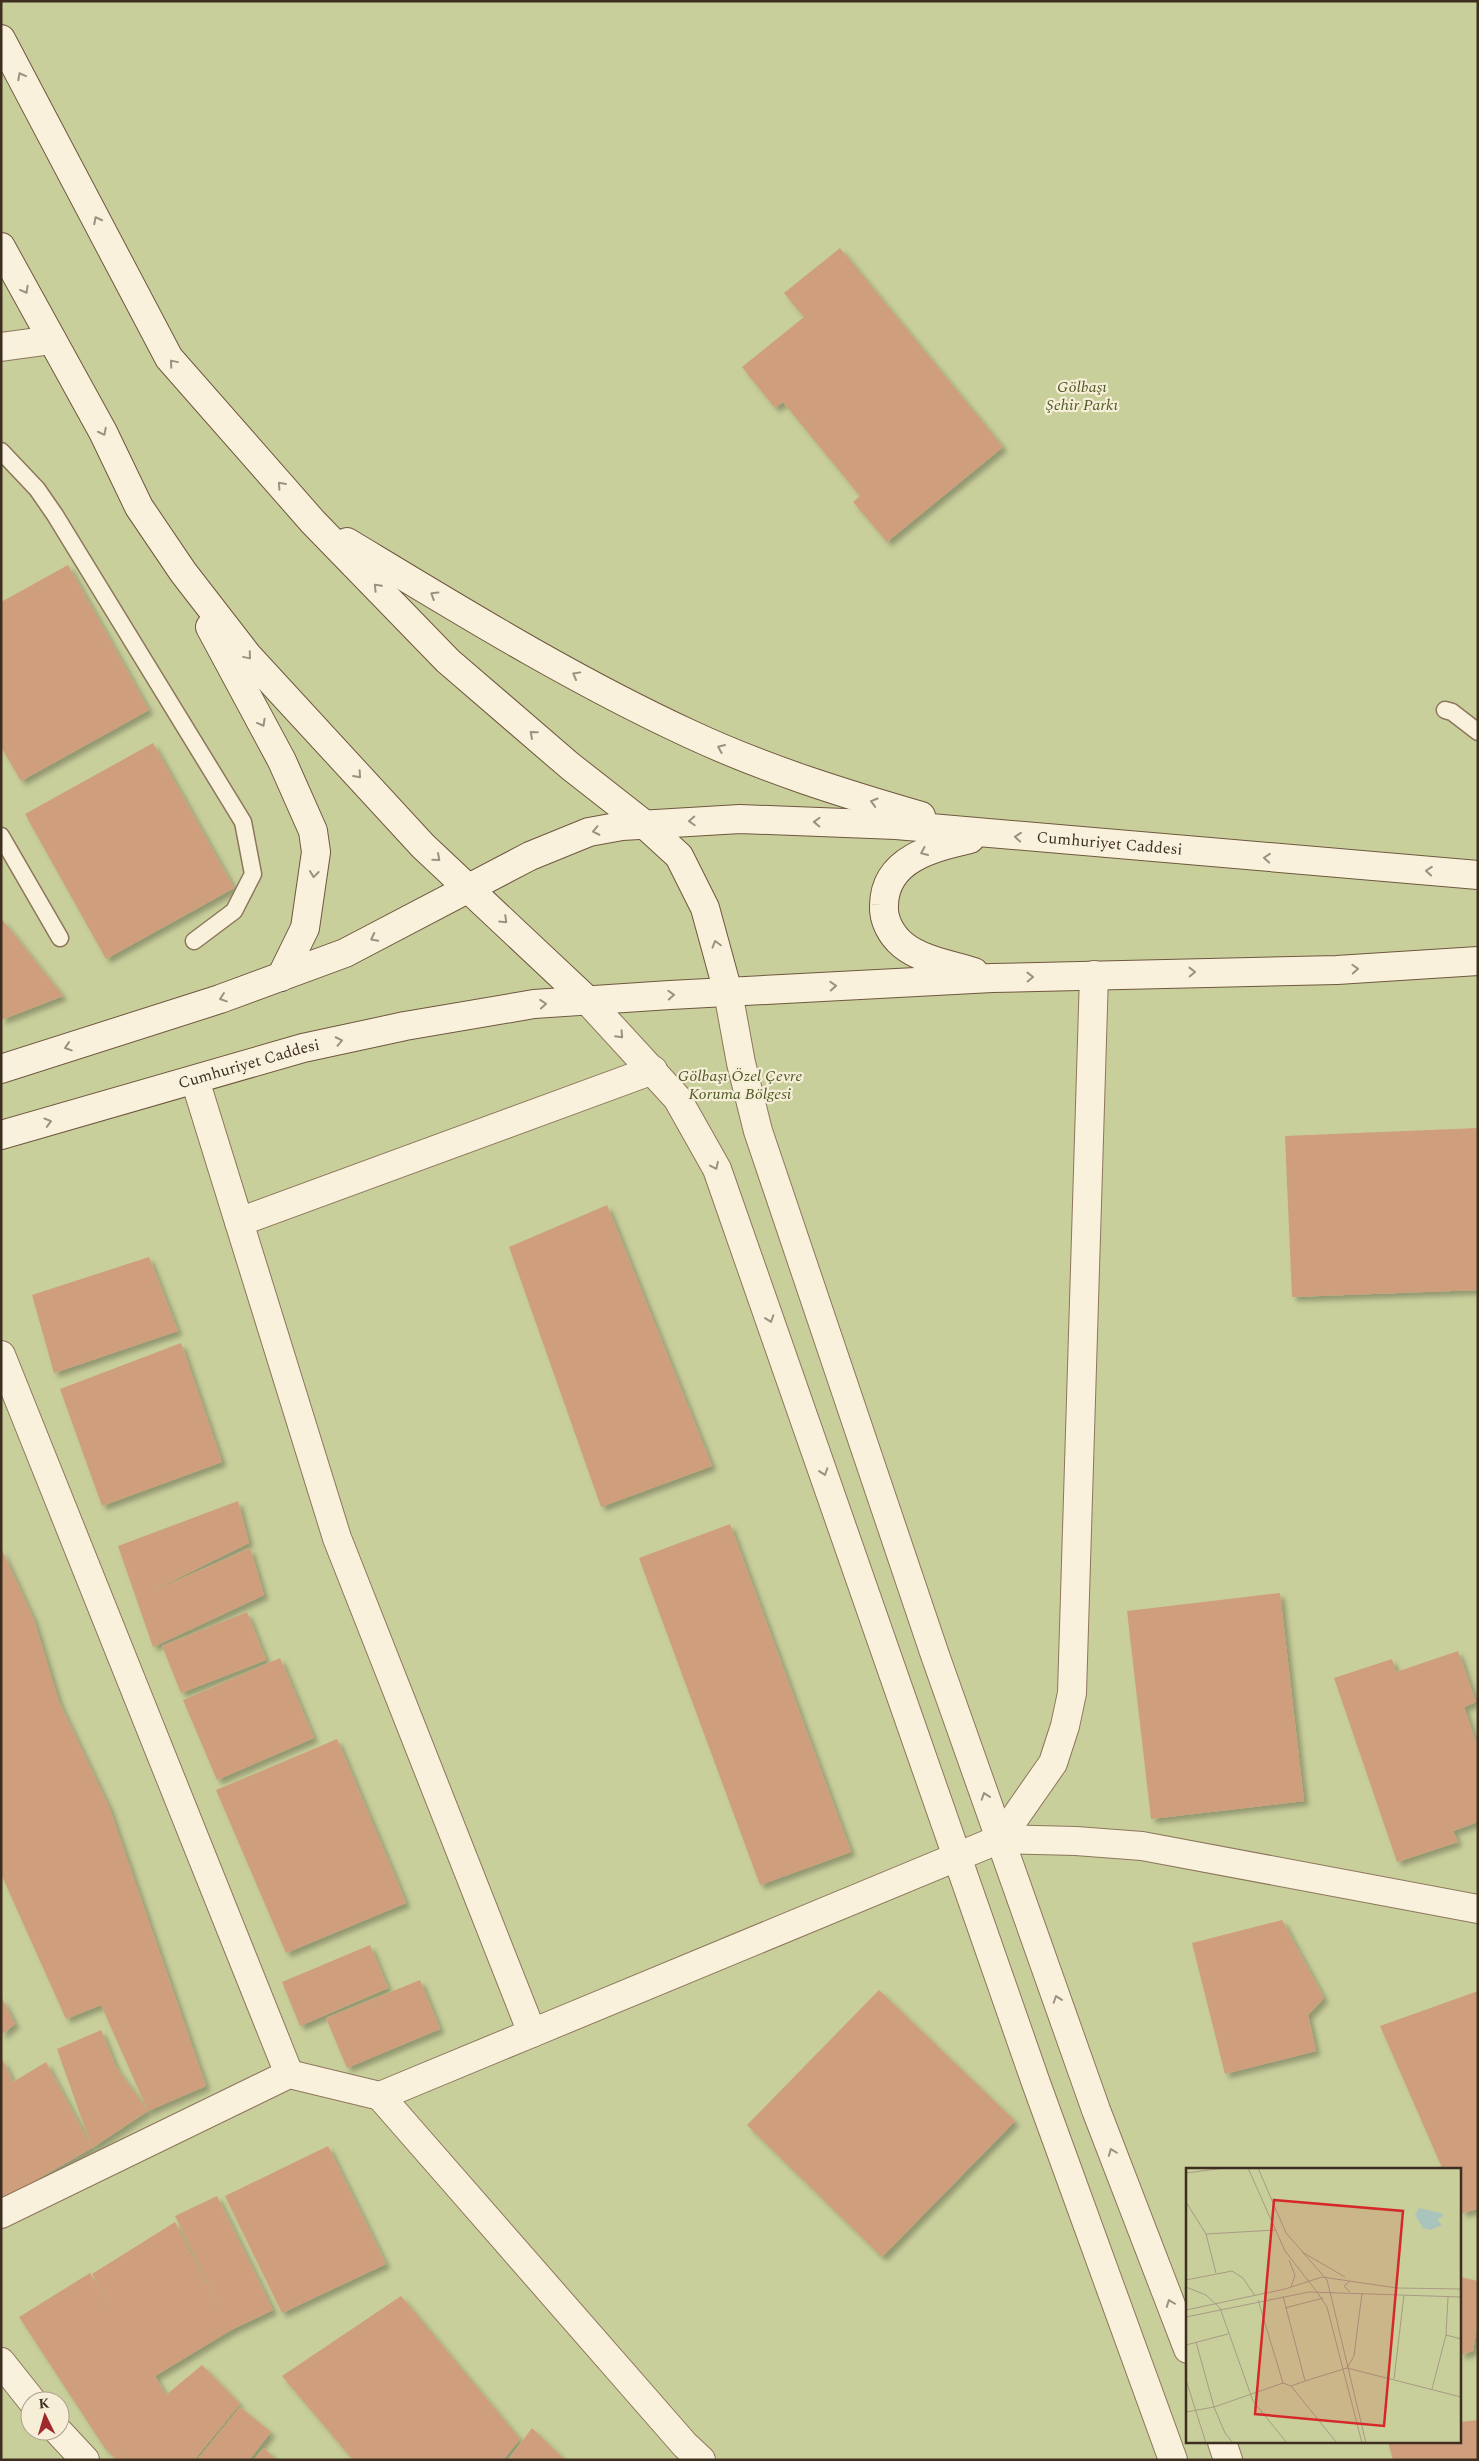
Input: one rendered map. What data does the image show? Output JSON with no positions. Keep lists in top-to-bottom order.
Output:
{
  "streets": {
    "street": ["Cumhuriyet Caddesi"]
  },
  "parks": ["Gölbaşı Şehir Parkı", "Gölbaşı Özel Çevre Koruma Bölgesi"],
  "north": "top"
}
